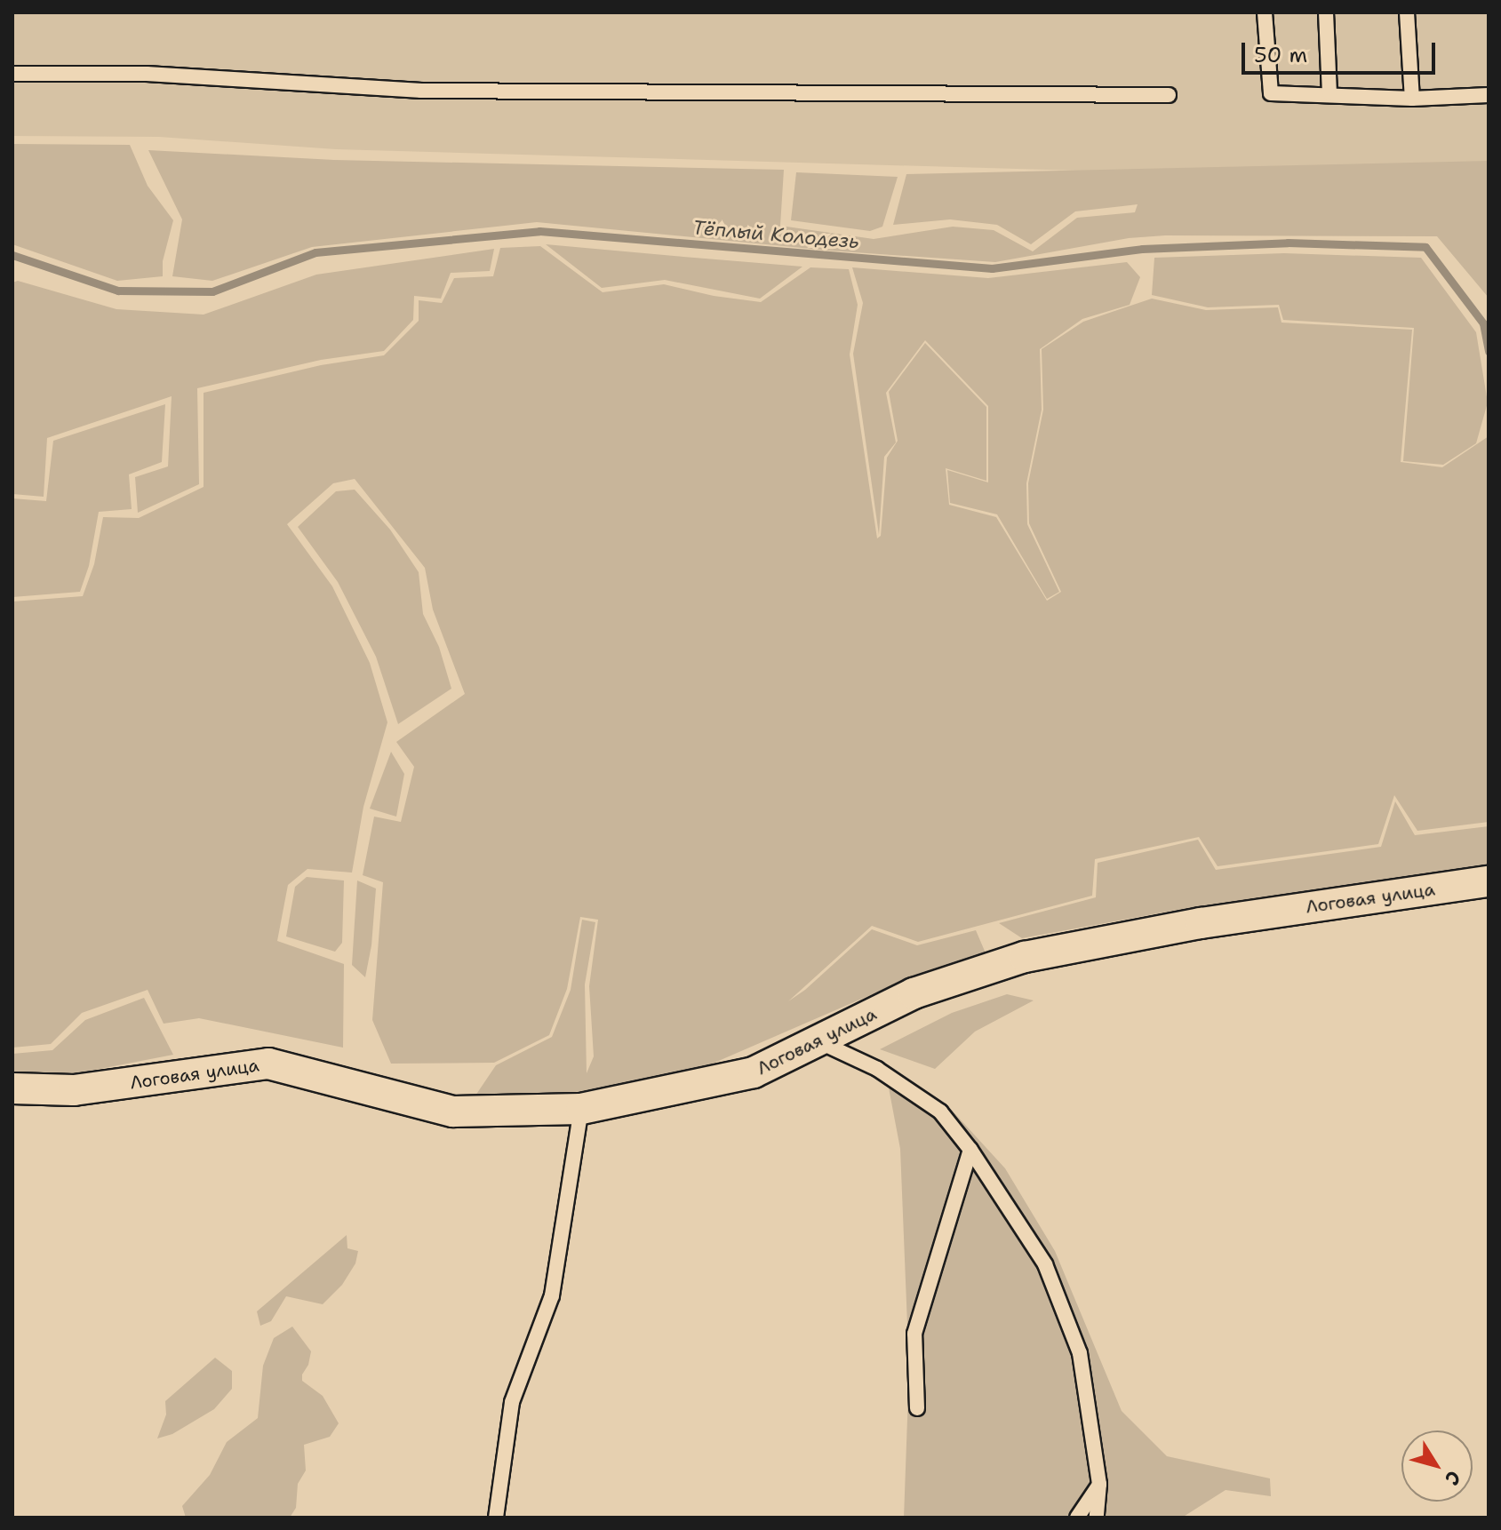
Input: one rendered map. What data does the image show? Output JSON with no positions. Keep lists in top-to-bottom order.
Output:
{
  "streets": {
    "street": ["Логовая улица"]
  },
  "water": ["Тёплый Колодезь"],
  "scale_bar": "50 m",
  "north": "bottom right"
}
